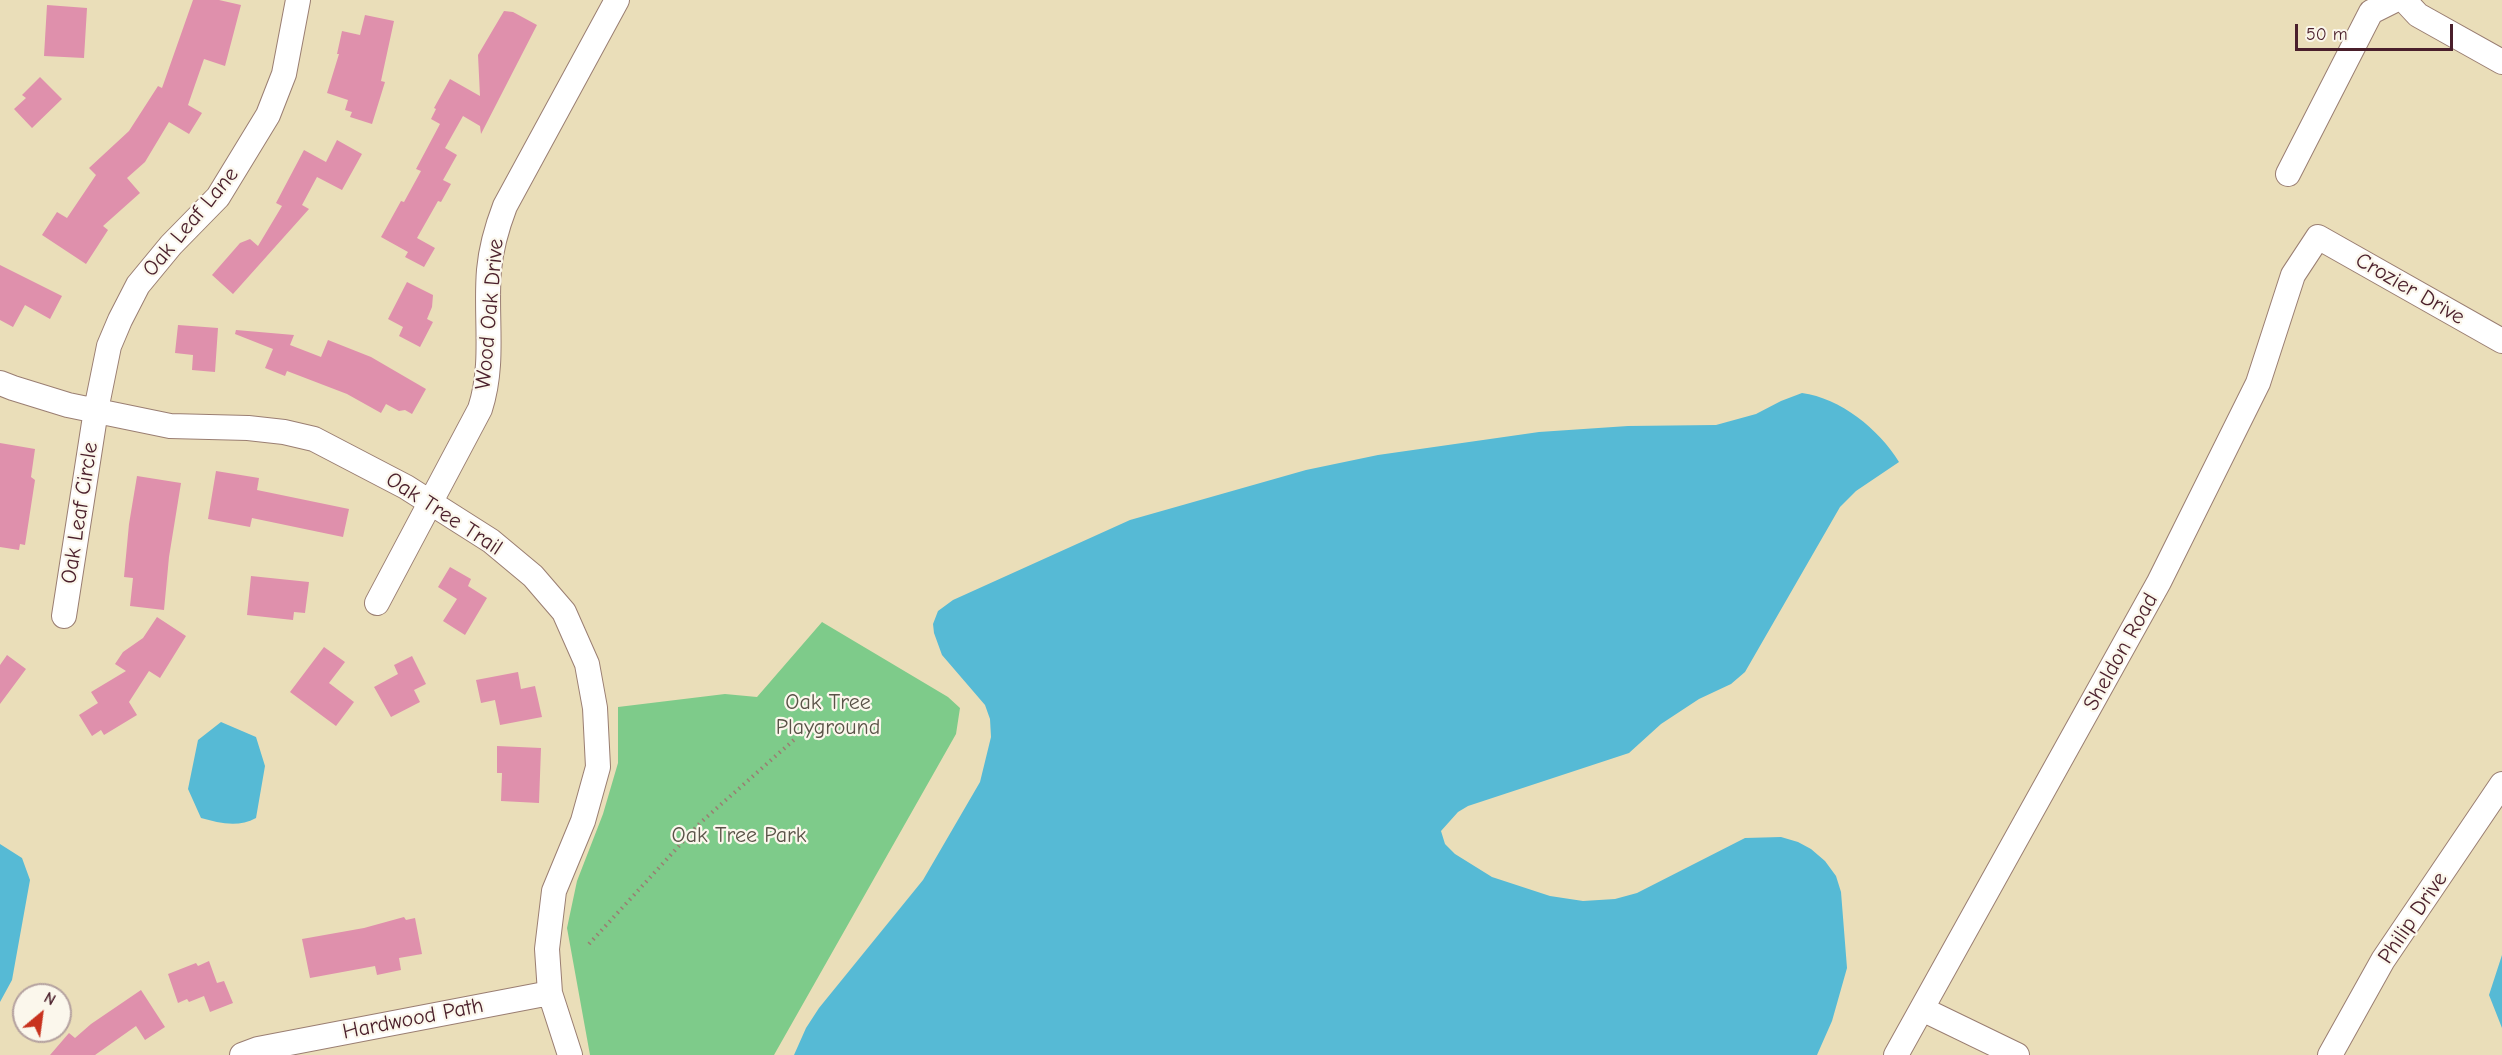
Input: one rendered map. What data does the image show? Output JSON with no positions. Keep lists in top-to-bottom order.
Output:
{
  "streets": {
    "street": [
      "Oak Leaf Lane",
      "Crozier Drive",
      "Wood Oak Drive",
      "Oak Leaf Circle",
      "Oak Tree Trail",
      "Sheldon Road",
      "Philip Drive",
      "Hardwood Path"
    ]
  },
  "crossings": [
    ["Oak Leaf Lane", "Oak Leaf Circle"],
    ["Oak Leaf Lane", "Oak Tree Trail"],
    ["Crozier Drive", "Sheldon Road"],
    ["Wood Oak Drive", "Oak Tree Trail"],
    ["Oak Leaf Circle", "Oak Tree Trail"],
    ["Oak Tree Trail", "Hardwood Path"]
  ],
  "parks": ["Oak Tree Playground", "Oak Tree Park"],
  "scale_bar": "50 m",
  "north": "top right"
}
